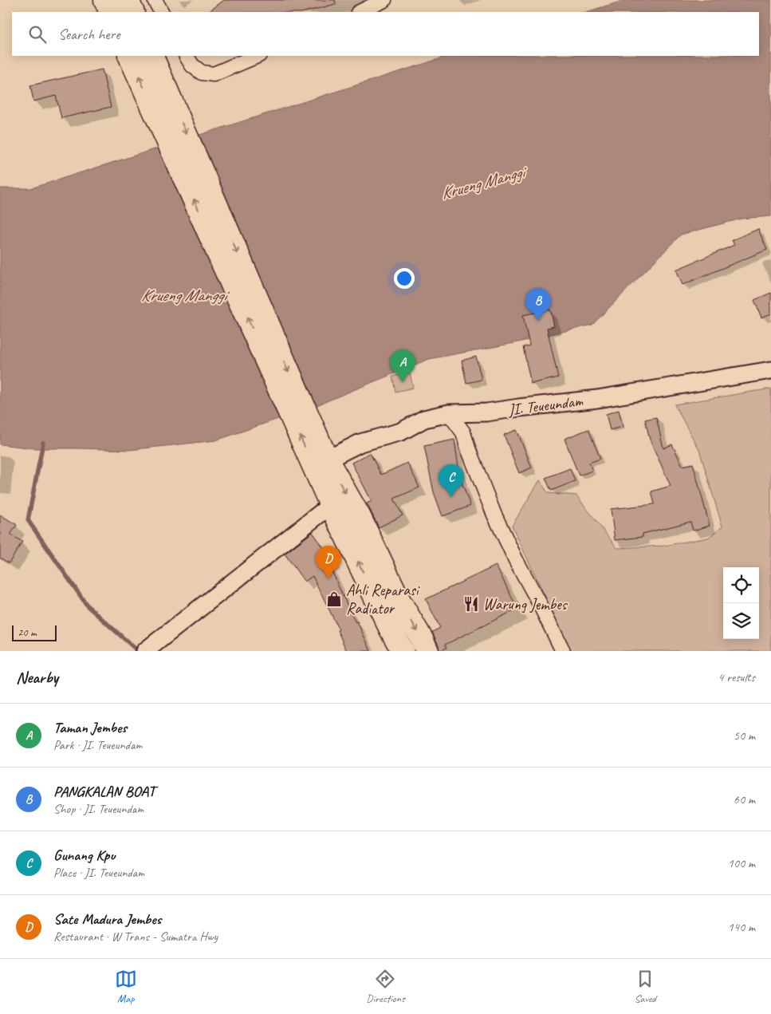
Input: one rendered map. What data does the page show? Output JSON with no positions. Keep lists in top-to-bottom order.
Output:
{
  "streets": {
    "street": ["JI. Teueundam"]
  },
  "water": ["Krueng Manggi"],
  "places": {
    "shop": ["Ahli Reparasi Radiator"],
    "restaurant": ["Warung Jembes"]
  },
  "scale_bar": "20 m",
  "page": {
    "search": "Search here",
    "pins": [
      "B",
      "A",
      "C",
      "D"
    ],
    "scale": "20 m",
    "heading": ["Nearby", "4 results"],
    "list": [
      {
        "mark": "A",
        "name": "Taman Jembes",
        "note": "Park · JI. Teueundam",
        "value": "50 m"
      },
      {
        "mark": "B",
        "name": "PANGKALAN BOAT",
        "note": "Shop · JI. Teueundam",
        "value": "60 m"
      },
      {
        "mark": "C",
        "name": "Gunang Kpu",
        "note": "Place · JI. Teueundam",
        "value": "100 m"
      },
      {
        "mark": "D",
        "name": "Sate Madura Jembes",
        "note": "Restaurant · W Trans - Sumatra Hwy",
        "value": "140 m"
      }
    ],
    "nav": ["Map", "Directions", "Saved"]
  }
}
